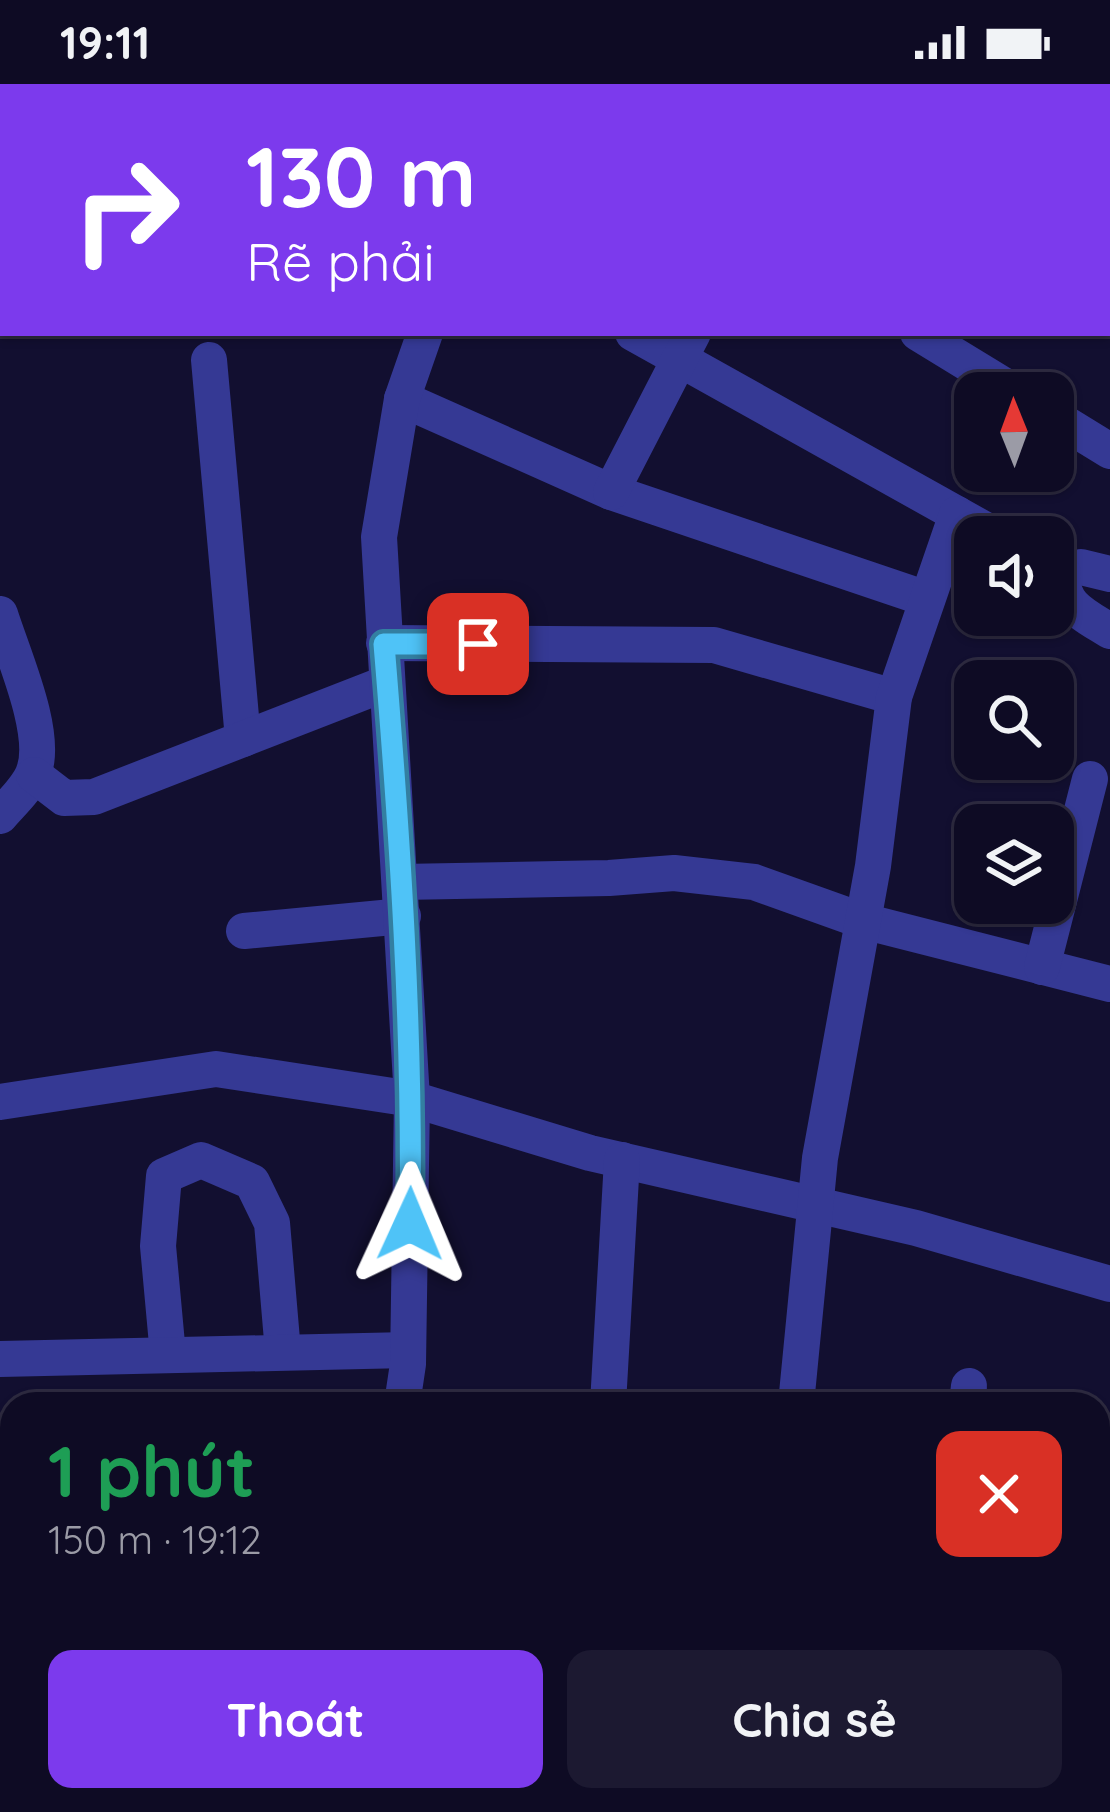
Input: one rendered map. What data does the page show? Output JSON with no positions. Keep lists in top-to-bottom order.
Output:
{
  "north": "top",
  "page": {
    "status": "19:11",
    "turn": ["130 m", "Rẽ phải"],
    "heading": ["1 phút", "150 m · 19:12"],
    "buttons": ["Thoát", "Chia sẻ"]
  }
}
